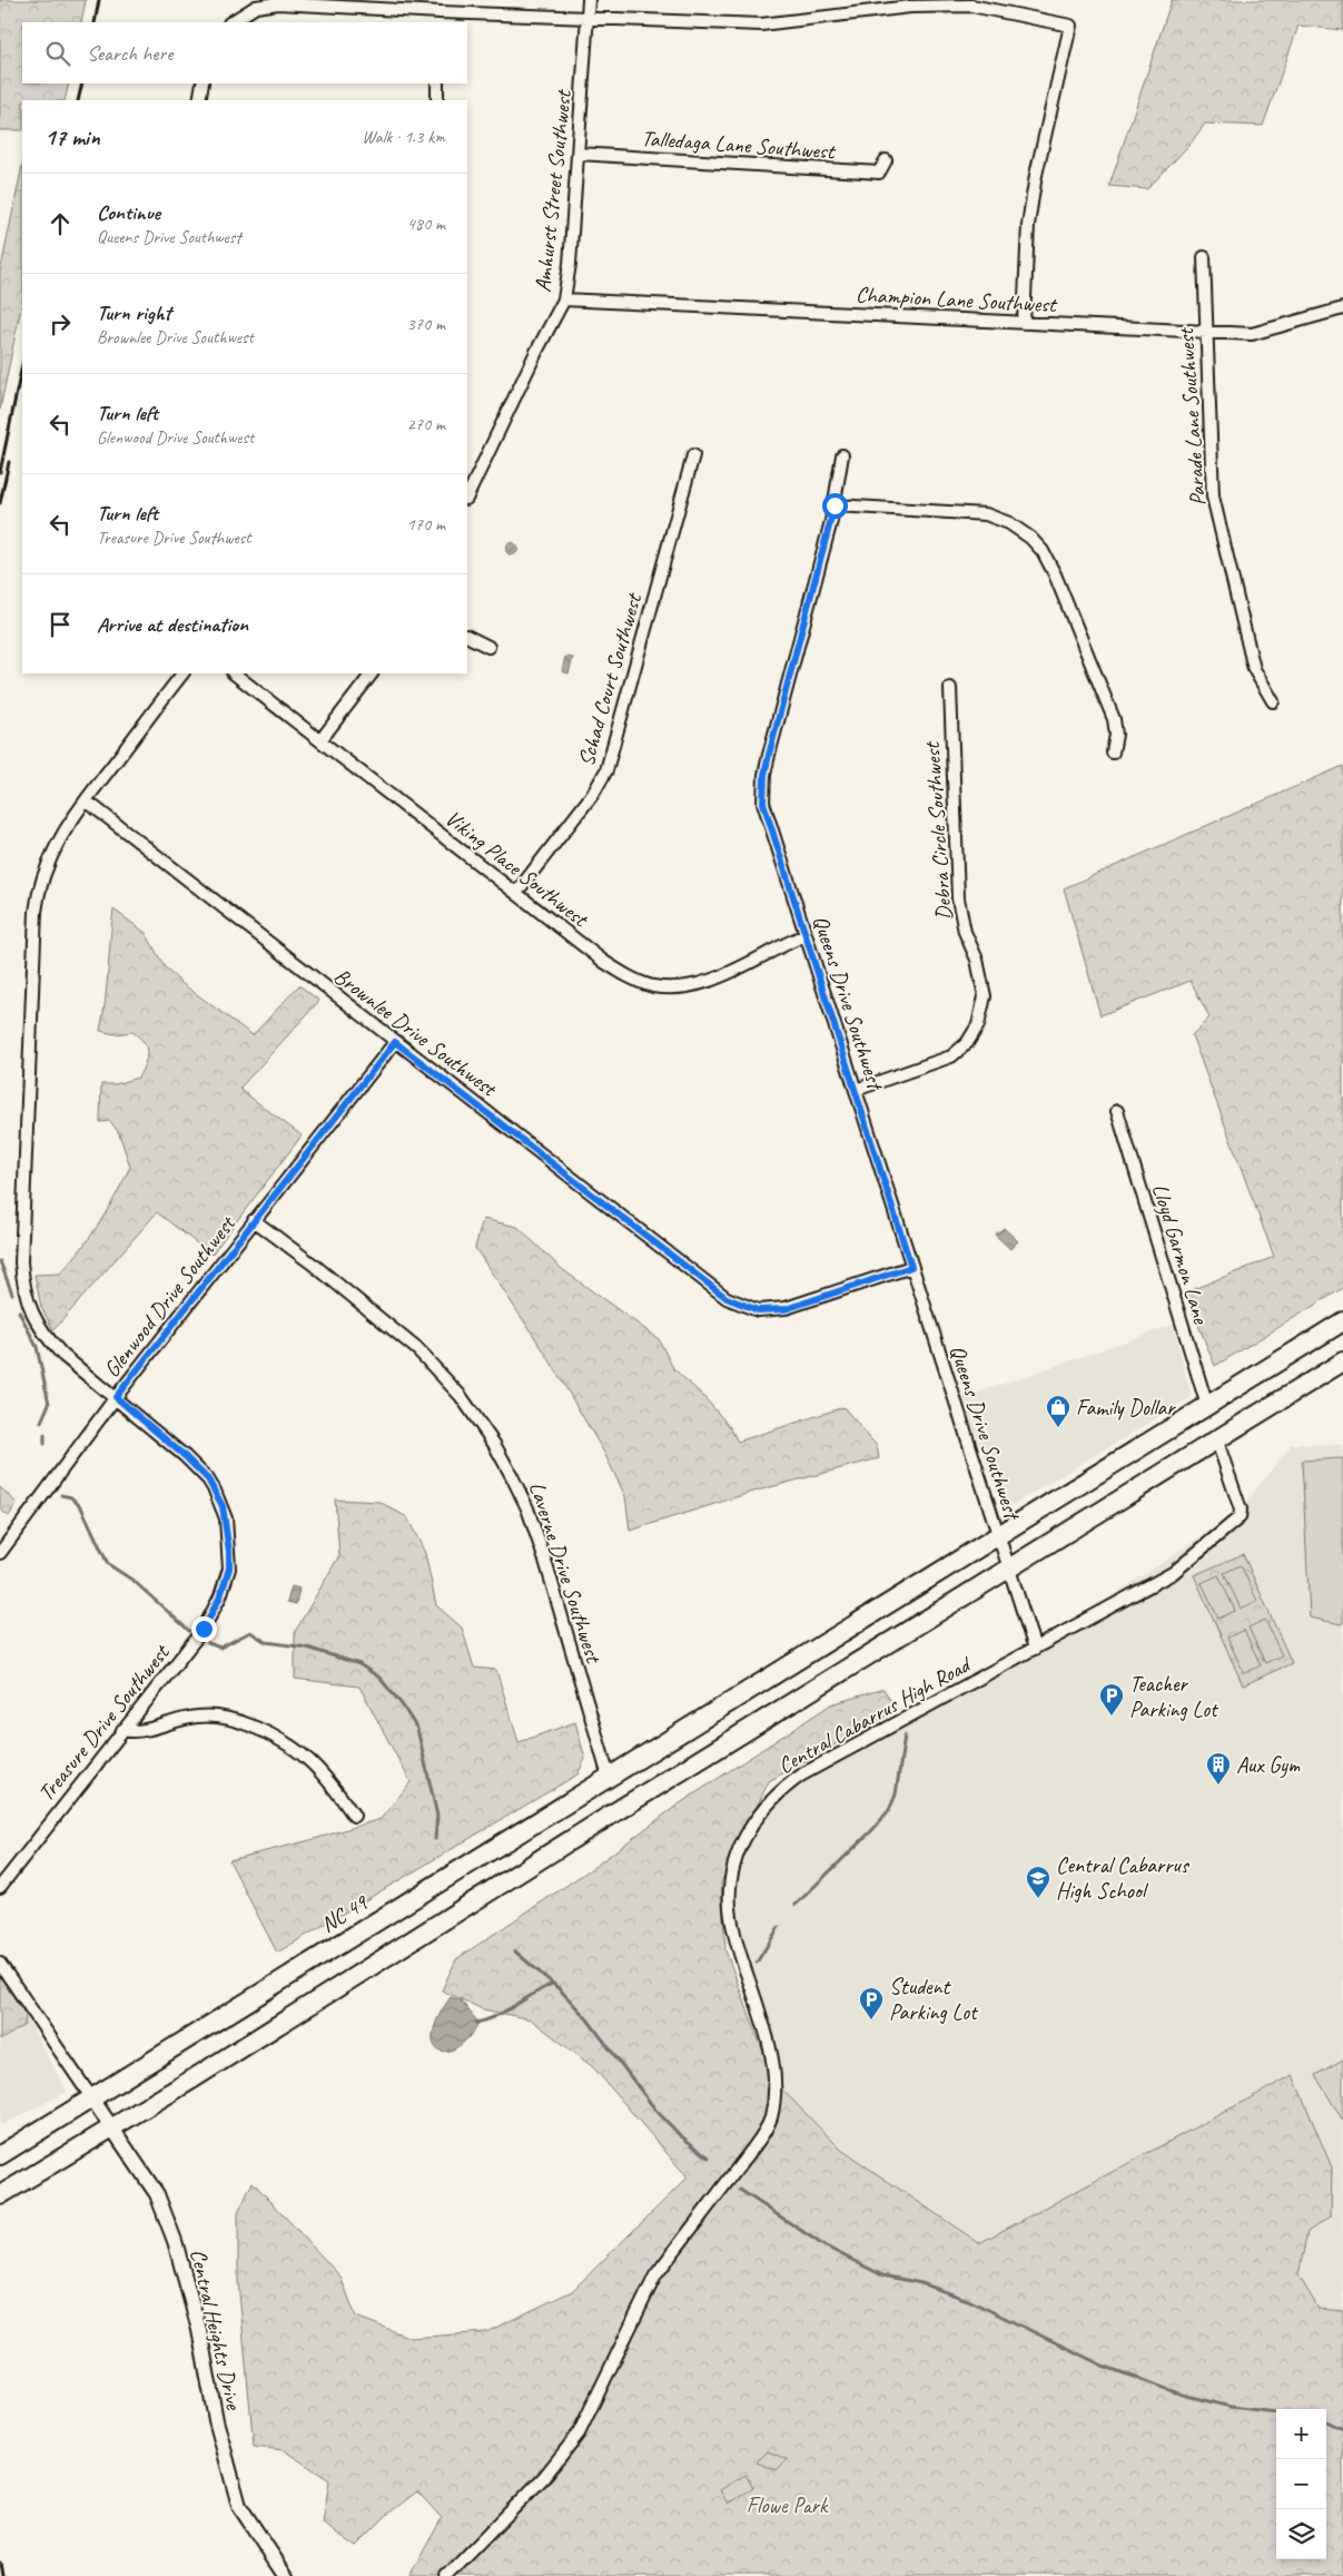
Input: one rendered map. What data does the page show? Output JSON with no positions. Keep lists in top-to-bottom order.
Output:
{
  "streets": {
    "highway": ["NC 49"],
    "street": [
      "Talledaga Lane Southwest",
      "Amhurst Street Southwest",
      "Champion Lane Southwest",
      "Parade Lane Southwest",
      "Schad Court Southwest",
      "Debra Circle Southwest",
      "Viking Place Southwest",
      "Queens Drive Southwest",
      "Brownlee Drive Southwest",
      "Lloyd Garmon Lane",
      "Glenwood Drive Southwest",
      "Laverne Drive Southwest",
      "Central Cabarrus High Road",
      "Treasure Drive Southwest",
      "Central Heights Drive"
    ]
  },
  "crossings": [
    ["Talledaga Lane Southwest", "Amhurst Street Southwest"],
    ["Amhurst Street Southwest", "Champion Lane Southwest"],
    ["Champion Lane Southwest", "Parade Lane Southwest"],
    ["Schad Court Southwest", "Viking Place Southwest"],
    ["Debra Circle Southwest", "Queens Drive Southwest"],
    ["Viking Place Southwest", "Queens Drive Southwest"],
    ["Queens Drive Southwest", "Brownlee Drive Southwest"],
    ["Queens Drive Southwest", "Central Cabarrus High Road"],
    ["Queens Drive Southwest", "NC 49"],
    ["Brownlee Drive Southwest", "Glenwood Drive Southwest"],
    ["Brownlee Drive Southwest", "Treasure Drive Southwest"],
    ["Lloyd Garmon Lane", "NC 49"],
    ["Glenwood Drive Southwest", "Laverne Drive Southwest"],
    ["Glenwood Drive Southwest", "Treasure Drive Southwest"],
    ["Laverne Drive Southwest", "NC 49"],
    ["NC 49", "Central Heights Drive"]
  ],
  "parks": ["Flowe Park"],
  "places": {
    "shop": ["Family Dollar"],
    "parking": ["Teacher Parking Lot", "Student Parking Lot"],
    "building": ["Aux Gym"],
    "school or university": ["Central Cabarrus High School"]
  },
  "page": {
    "search": "Search here",
    "heading": ["17 min", "Walk · 1.3 km"],
    "list": [
      ["Continue", "Queens Drive Southwest", "480 m"],
      ["Turn right", "Brownlee Drive Southwest", "370 m"],
      ["Turn left", "Glenwood Drive Southwest", "270 m"],
      ["Turn left", "Treasure Drive Southwest", "170 m"],
      "Arrive at destination"
    ],
    "map_buttons": ["+", "−"]
  }
}
